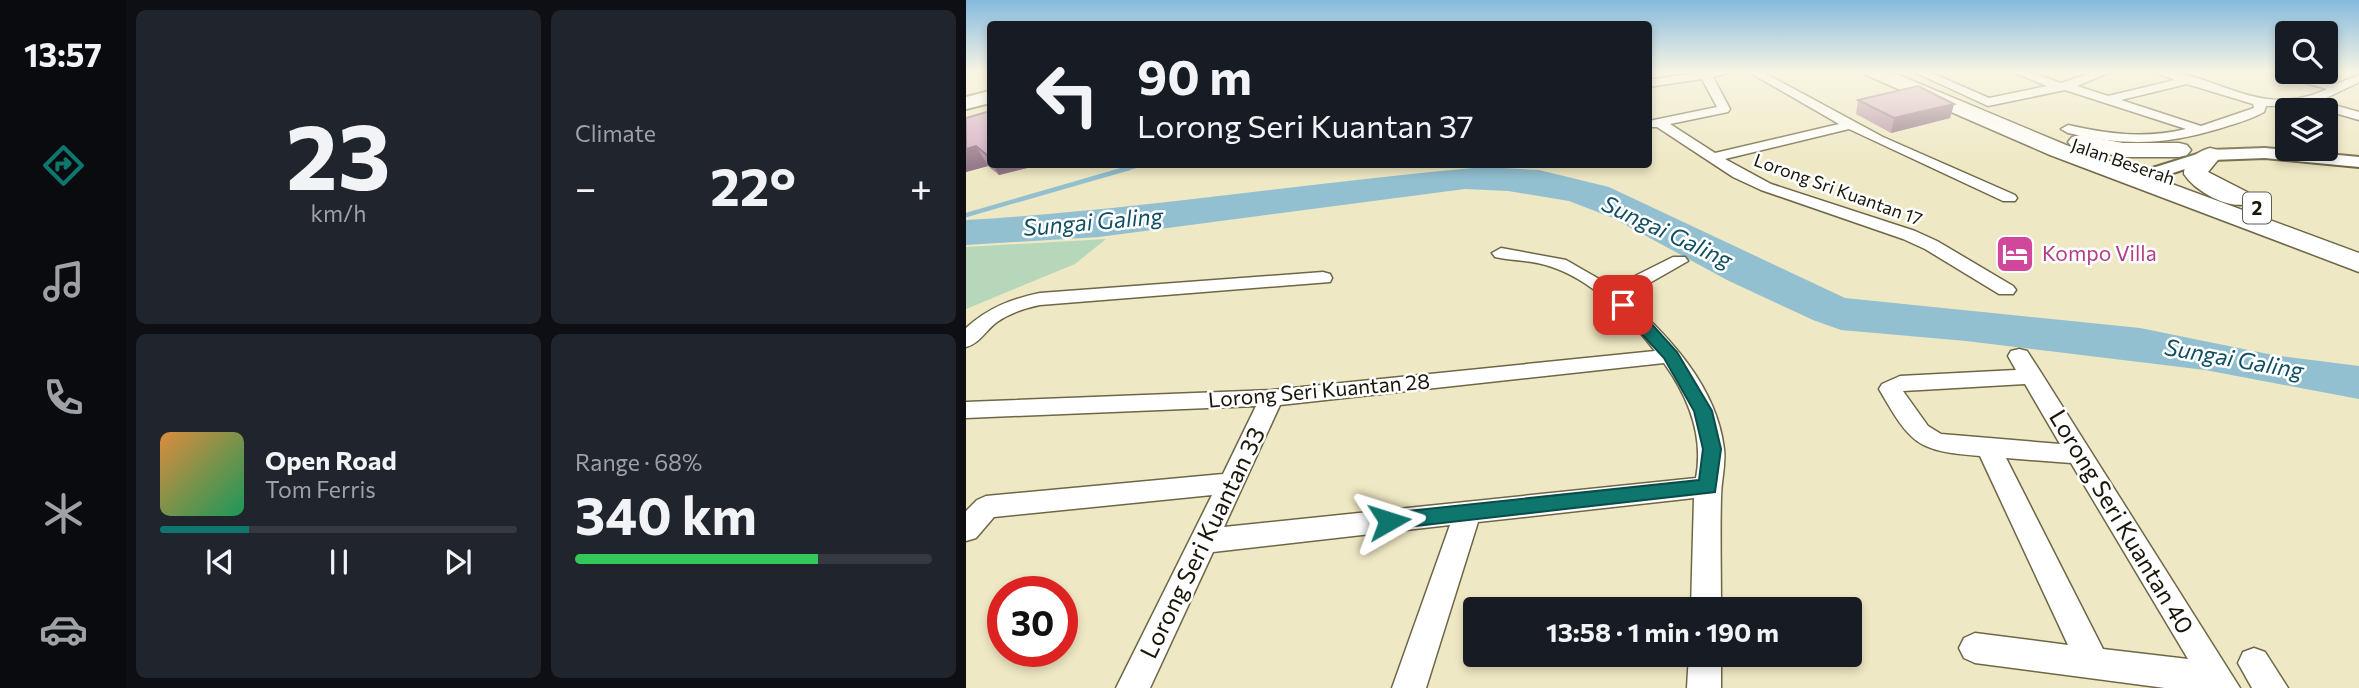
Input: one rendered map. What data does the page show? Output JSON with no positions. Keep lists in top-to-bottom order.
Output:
{
  "streets": {
    "highway": ["Jalan Beserah", "2"],
    "street": [
      "Lorong Sri Kuantan 17",
      "Lorong Seri Kuantan 28",
      "Lorong Seri Kuantan 40",
      "Lorong Seri Kuantan 33"
    ]
  },
  "crossings": [
    ["Jalan Beserah", "2"],
    ["Lorong Seri Kuantan 28", "Lorong Seri Kuantan 33"]
  ],
  "water": ["Sungai Galing"],
  "places": {
    "hotel": ["Kompo Villa"]
  },
  "page": {
    "tabs": "13:57",
    "tile": [
      ["23", "km/h"],
      "Climate",
      ["Range · 68%", "340 km"]
    ],
    "turn": ["90 m", "Lorong Seri Kuantan 37"],
    "heat": ["−", "22°", "+"],
    "song": ["Open Road", "Tom Ferris"],
    "limit": "30",
    "trip": "13:58 · 1 min · 190 m"
  }
}
